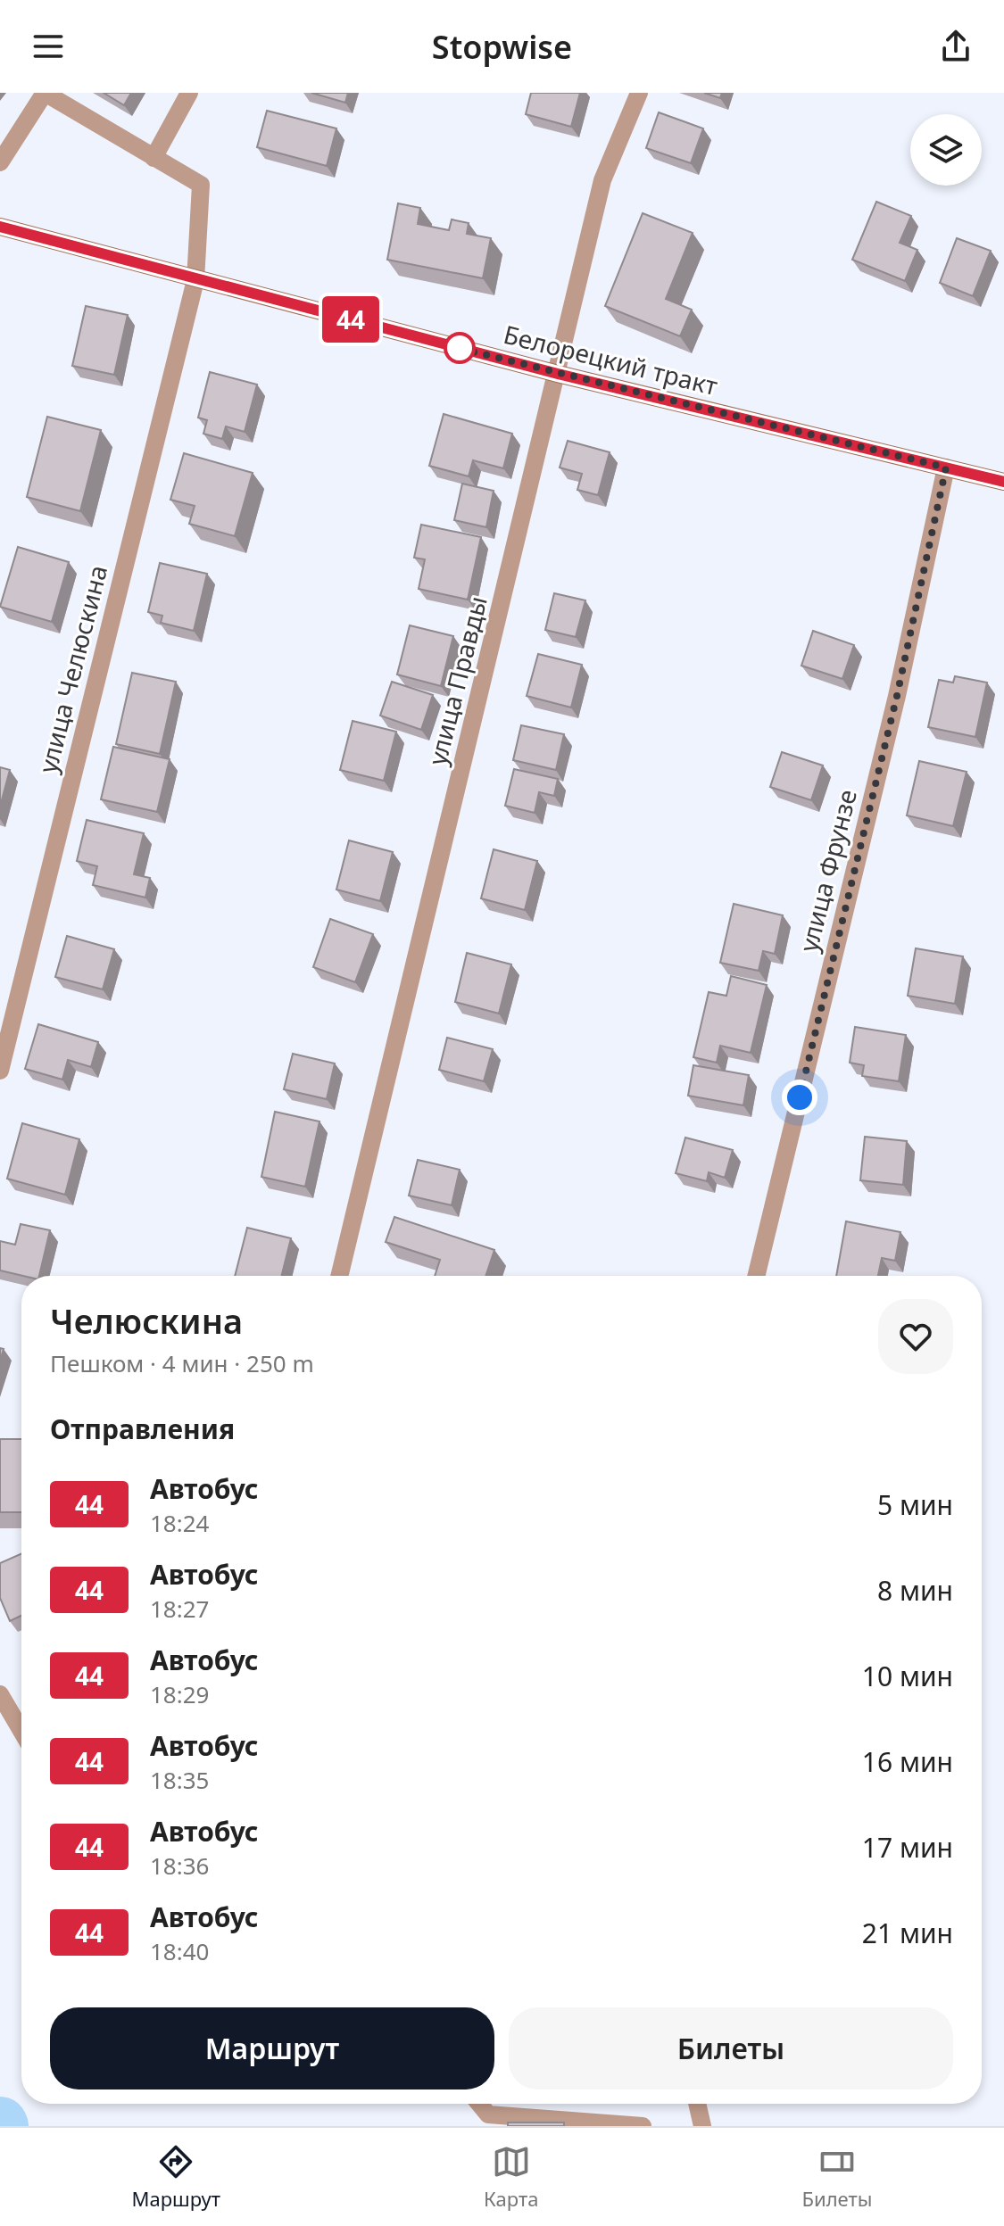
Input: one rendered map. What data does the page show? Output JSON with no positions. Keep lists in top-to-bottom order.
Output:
{
  "streets": {
    "street": [
      "Белорецкий тракт",
      "улица Челюскина",
      "улица Правды",
      "улица Фрунзе"
    ]
  },
  "crossings": [
    ["Белорецкий тракт", "улица Челюскина"],
    ["Белорецкий тракт", "улица Правды"],
    ["Белорецкий тракт", "улица Фрунзе"]
  ],
  "lines": ["bus line 44"],
  "page": {
    "header": "Stopwise",
    "on_map": "44",
    "heading": [
      ["Челюскина", "Пешком · 4 мин · 250 m"],
      "Отправления"
    ],
    "list": [
      {
        "mark": "44",
        "name": "Автобус",
        "note": "18:24",
        "value": "5 мин"
      },
      {
        "mark": "44",
        "name": "Автобус",
        "note": "18:27",
        "value": "8 мин"
      },
      {
        "mark": "44",
        "name": "Автобус",
        "note": "18:29",
        "value": "10 мин"
      },
      {
        "mark": "44",
        "name": "Автобус",
        "note": "18:35",
        "value": "16 мин"
      },
      {
        "mark": "44",
        "name": "Автобус",
        "note": "18:36",
        "value": "17 мин"
      },
      {
        "mark": "44",
        "name": "Автобус",
        "note": "18:40",
        "value": "21 мин"
      }
    ],
    "buttons": ["Маршрут", "Билеты"],
    "tabs": ["Маршрут", "Карта", "Билеты"]
  }
}
